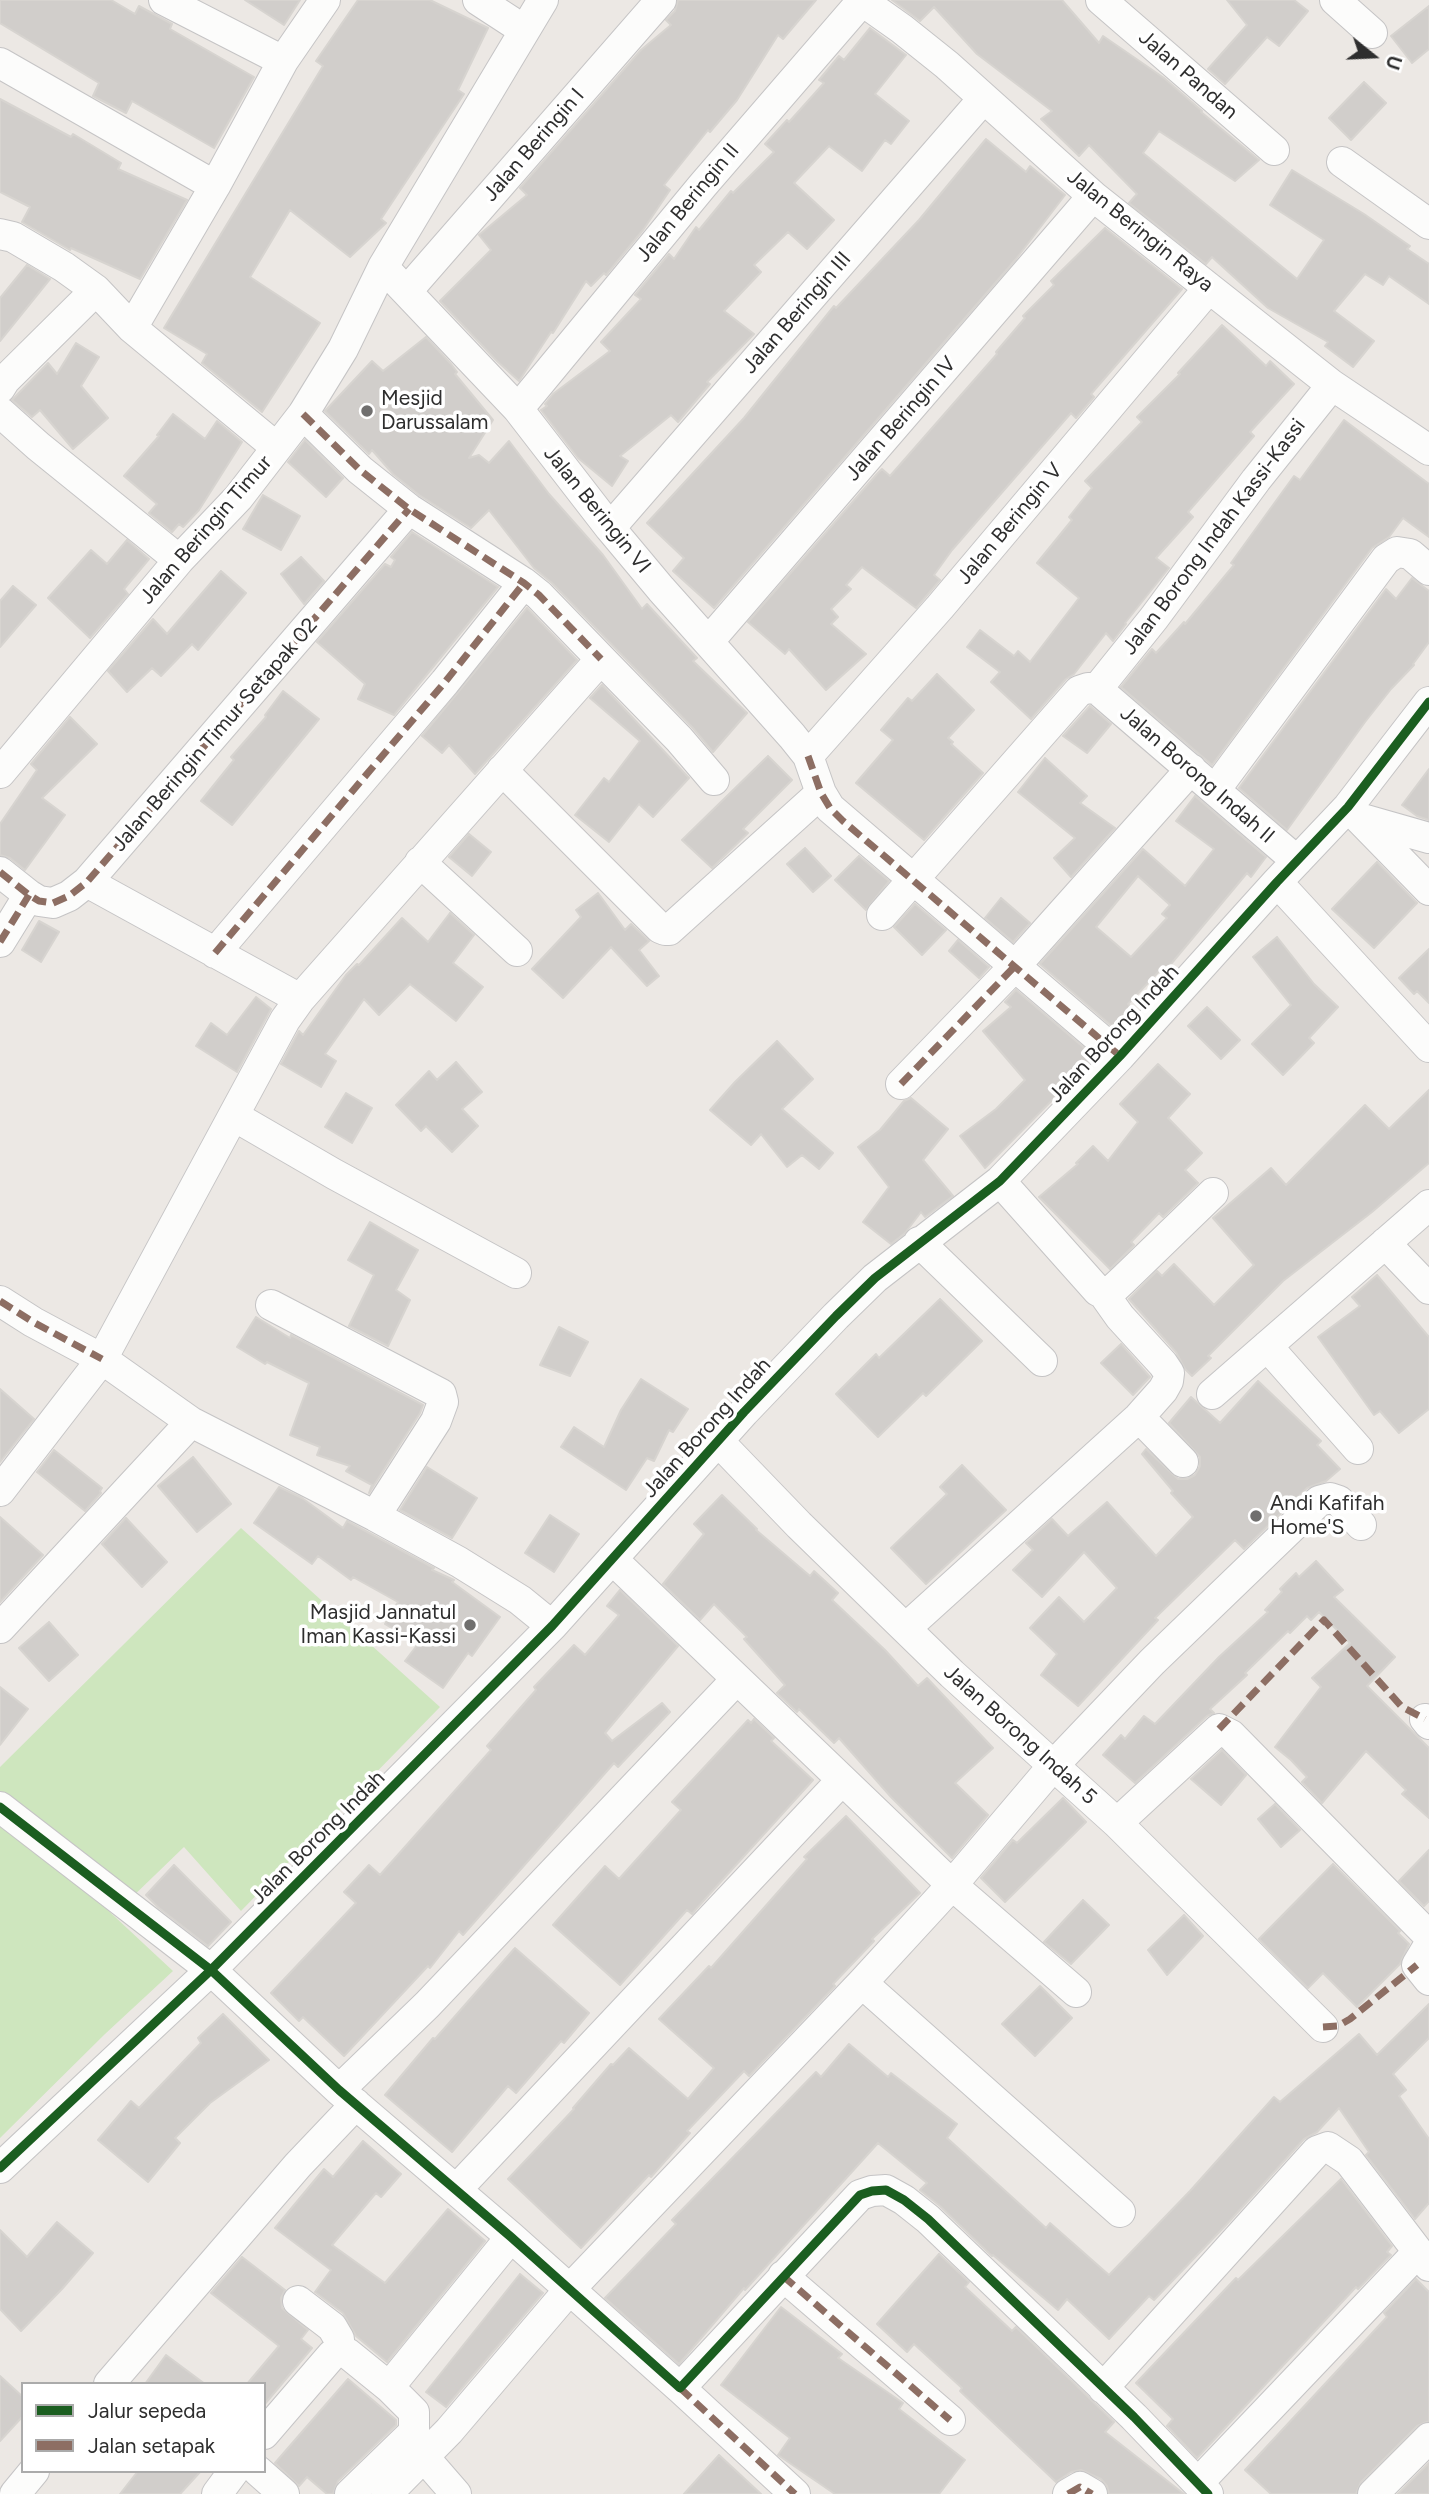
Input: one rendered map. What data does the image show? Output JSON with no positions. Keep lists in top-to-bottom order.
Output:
{
  "streets": {
    "street": [
      "Jalan Pandan",
      "Jalan Beringin I",
      "Jalan Beringin II",
      "Jalan Beringin Raya",
      "Jalan Beringin III",
      "Jalan Beringin IV",
      "Jalan Beringin VI",
      "Jalan Beringin V",
      "Jalan Beringin Timur",
      "Jalan Borong Indah Kassi-Kassi",
      "Jalan Beringin Timur Setapak 02",
      "Jalan Borong Indah II",
      "Jalan Borong Indah",
      "Jalan Borong Indah 5"
    ]
  },
  "crossings": [
    ["Jalan Beringin I", "Jalan Beringin VI"],
    ["Jalan Beringin II", "Jalan Beringin Raya"],
    ["Jalan Beringin II", "Jalan Beringin VI"],
    ["Jalan Beringin Raya", "Jalan Beringin III"],
    ["Jalan Beringin Raya", "Jalan Beringin IV"],
    ["Jalan Beringin Raya", "Jalan Beringin V"],
    ["Jalan Beringin Raya", "Jalan Borong Indah Kassi-Kassi"],
    ["Jalan Beringin III", "Jalan Beringin VI"],
    ["Jalan Beringin IV", "Jalan Beringin VI"],
    ["Jalan Beringin VI", "Jalan Beringin V"],
    ["Jalan Beringin VI", "Jalan Beringin Timur"],
    ["Jalan Borong Indah Kassi-Kassi", "Jalan Borong Indah II"],
    ["Jalan Borong Indah II", "Jalan Borong Indah"],
    ["Jalan Borong Indah", "Jalan Borong Indah 5"]
  ],
  "places": ["Mesjid Darussalam", "Andi Kafifah Home'S", "Masjid Jannatul Iman Kassi-Kassi"],
  "legend": ["Jalur sepeda", "Jalan setapak"],
  "north": "right"
}
